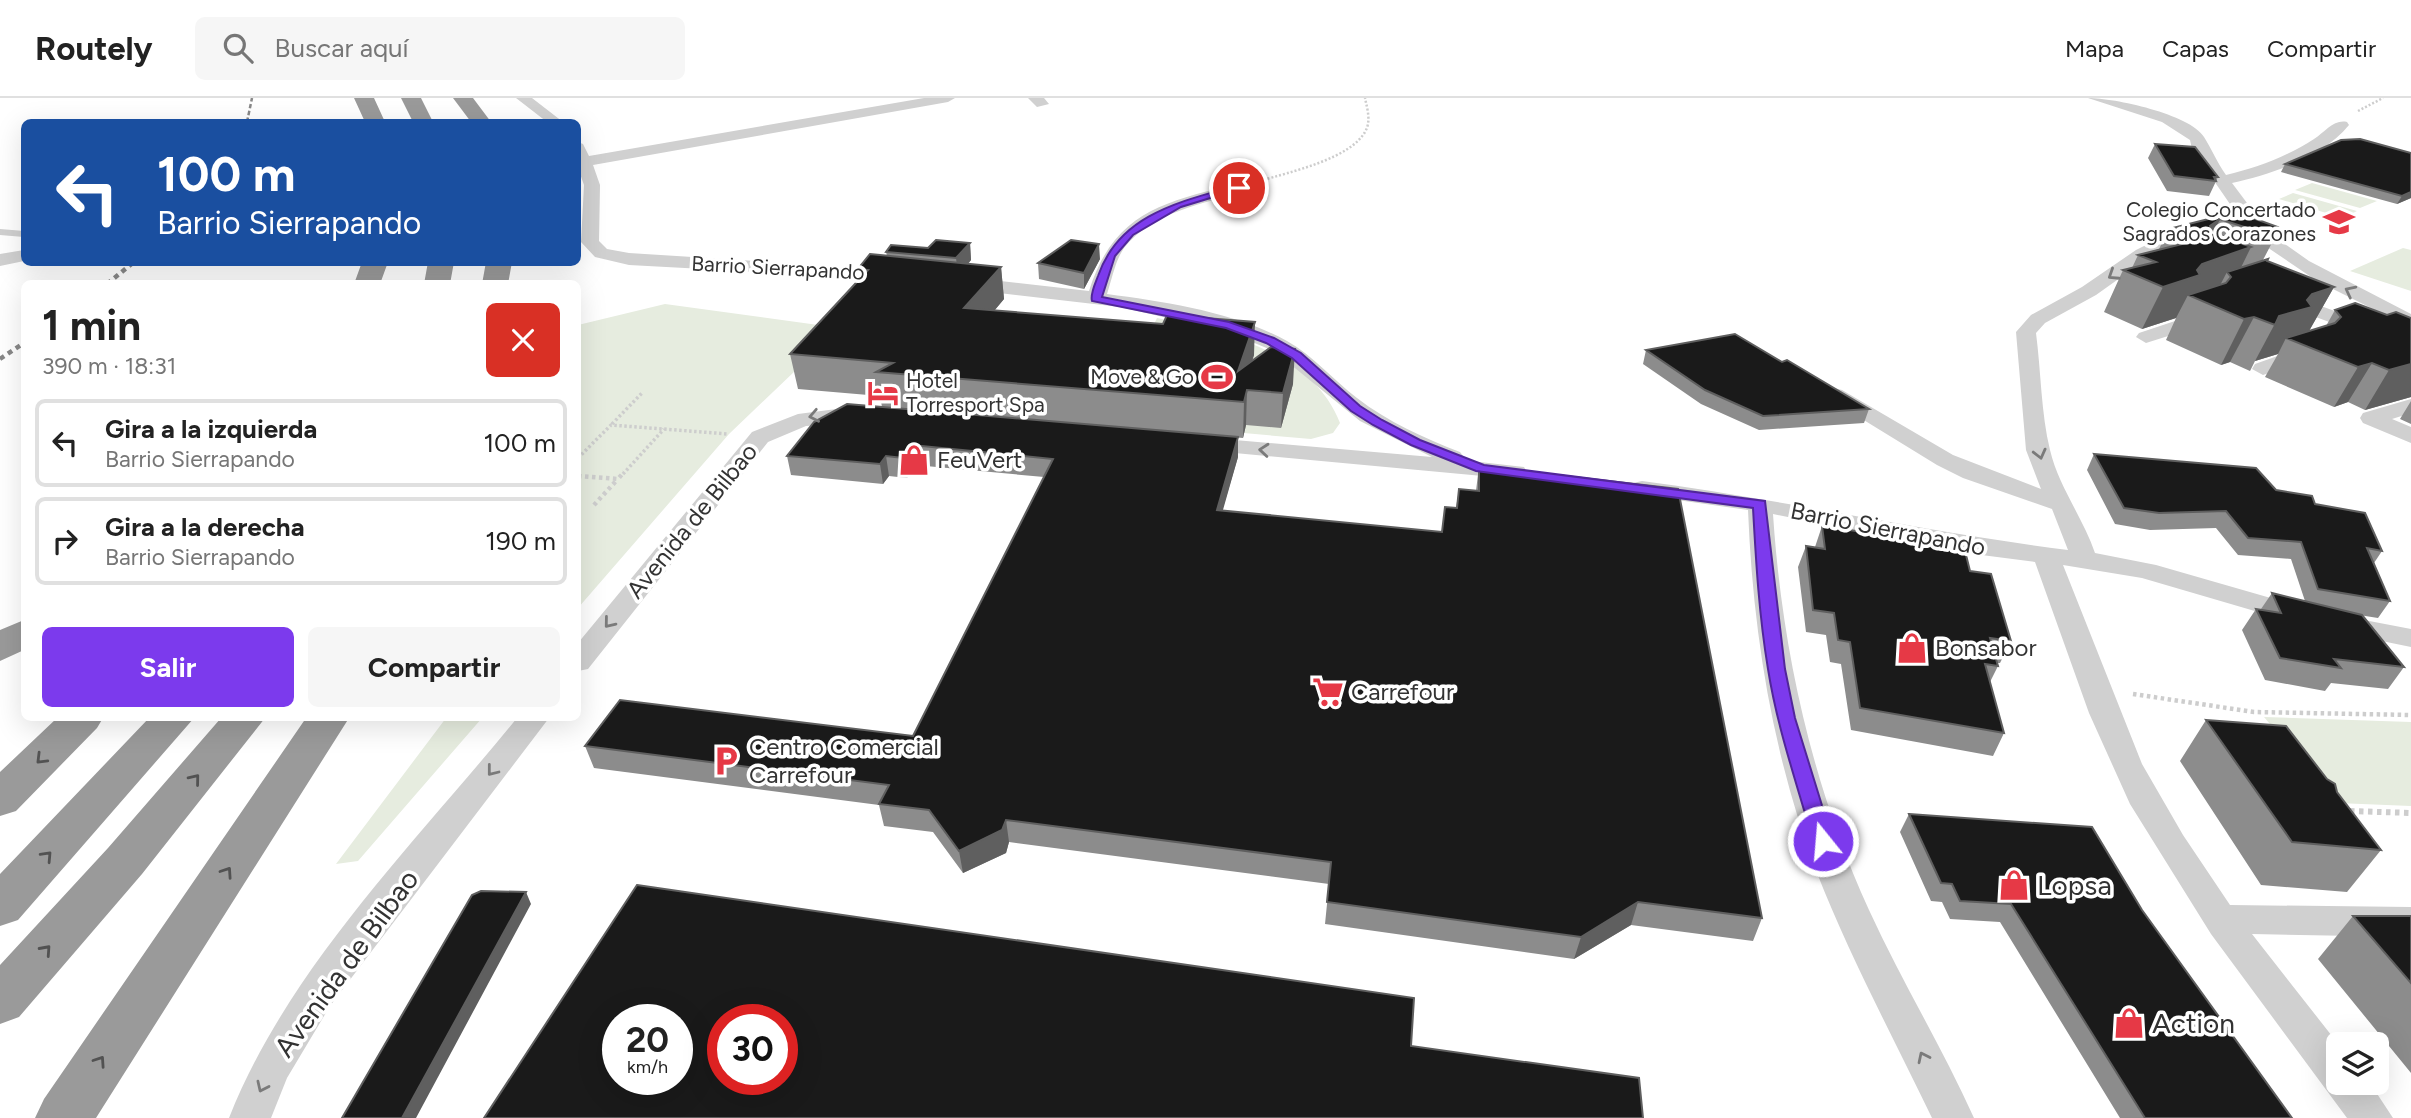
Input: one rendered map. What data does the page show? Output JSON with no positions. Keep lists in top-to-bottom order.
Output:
{
  "streets": {
    "street": ["Barrio Sierrapando", "Avenida de Bilbao"]
  },
  "one_way": ["Avenida de Bilbao"],
  "places": {
    "school or university": ["Colegio Concertado Sagrados Corazones"],
    "sports": ["Move & Go"],
    "hotel": ["Hotel Torresport Spa"],
    "shop": [
      "FeuVert",
      "Bonsabor",
      "Lopsa",
      "Action"
    ],
    "supermarket": ["Carrefour"],
    "parking": ["Centro Comercial Carrefour"]
  },
  "page": {
    "header": "Routely",
    "search": "Buscar aquí",
    "nav": ["Mapa", "Capas", "Compartir"],
    "turn": ["100 m", "Barrio Sierrapando"],
    "heading": ["1 min", "390 m · 18:31"],
    "list": [
      {
        "name": "Gira a la izquierda",
        "note": "Barrio Sierrapando",
        "value": "100 m"
      },
      {
        "name": "Gira a la derecha",
        "note": "Barrio Sierrapando",
        "value": "190 m"
      }
    ],
    "buttons": ["Salir", "Compartir"],
    "speed": "20 km/h",
    "limit": "30"
  }
}
